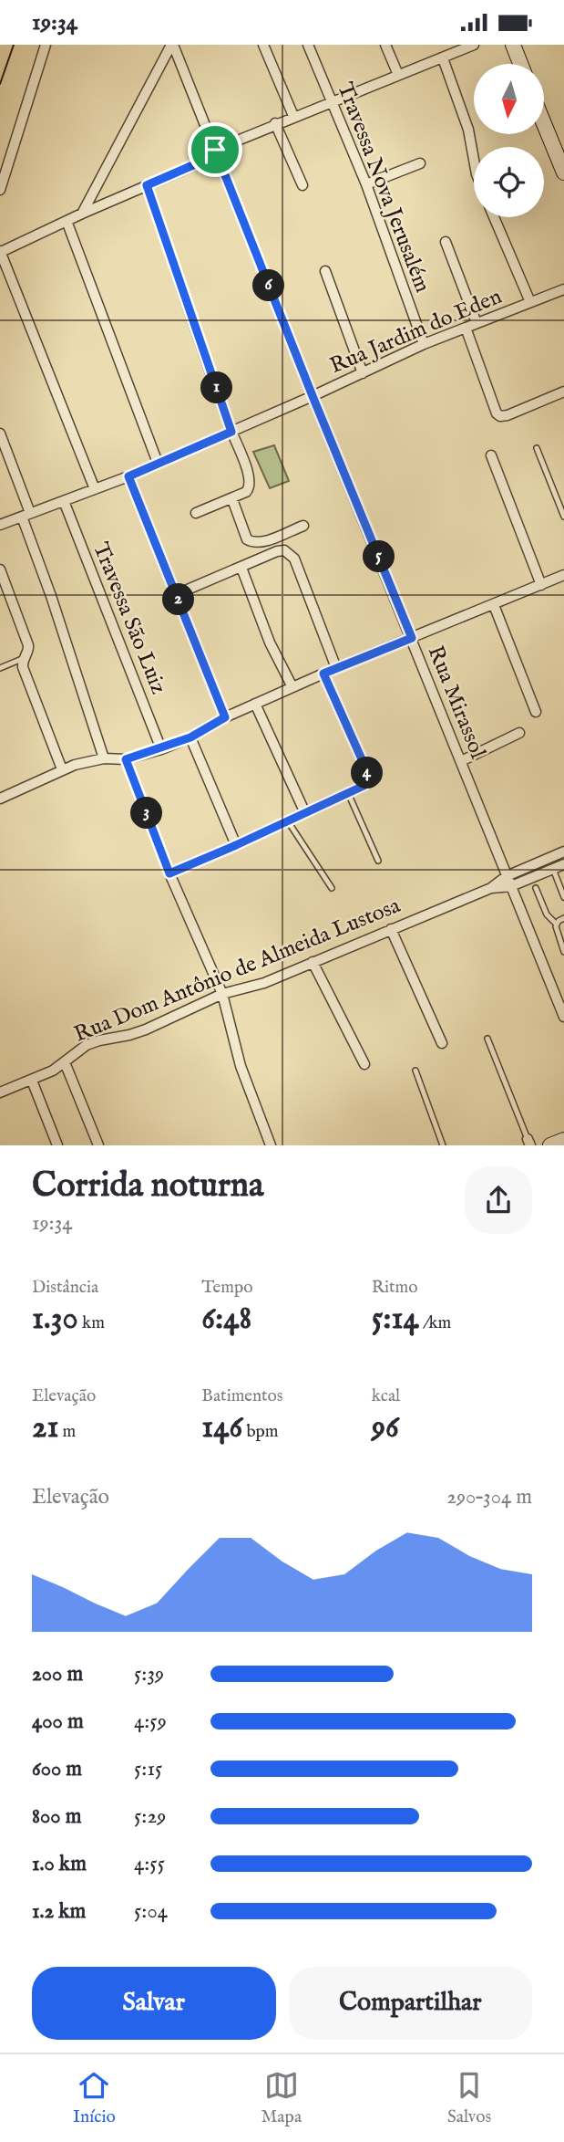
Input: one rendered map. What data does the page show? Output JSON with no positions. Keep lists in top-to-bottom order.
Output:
{
  "streets": {
    "street": [
      "Travessa Nova Jerusalém",
      "Rua Jardim do Eden",
      "Travessa São Luiz",
      "Rua Mirassol",
      "Rua Dom Antônio de Almeida Lustosa"
    ]
  },
  "crossings": [
    ["Travessa Nova Jerusalém", "Rua Jardim do Eden"],
    ["Rua Jardim do Eden", "Travessa São Luiz"],
    ["Rua Jardim do Eden", "Rua Mirassol"],
    ["Rua Mirassol", "Rua Dom Antônio de Almeida Lustosa"]
  ],
  "north": "bottom",
  "page": {
    "status": "19:34",
    "pins": [
      "6",
      "1",
      "5",
      "2",
      "4",
      "3"
    ],
    "heading": ["Corrida noturna", "19:34"],
    "stats": [
      ["Distância", "1.30 km"],
      ["Tempo", "6:48"],
      ["Ritmo", "5:14 /km"],
      ["Elevação", "21 m"],
      ["Batimentos", "146 bpm"],
      ["kcal", "96"]
    ],
    "chart": ["Elevação", "290–304 m"],
    "list": [
      {
        "name": "200 m",
        "note": "5:39"
      },
      {
        "name": "400 m",
        "note": "4:59"
      },
      {
        "name": "600 m",
        "note": "5:15"
      },
      {
        "name": "800 m",
        "note": "5:29"
      },
      {
        "name": "1.0 km",
        "note": "4:55"
      },
      {
        "name": "1.2 km",
        "note": "5:04"
      }
    ],
    "buttons": ["Salvar", "Compartilhar"],
    "tabs": ["Início", "Mapa", "Salvos"]
  }
}
